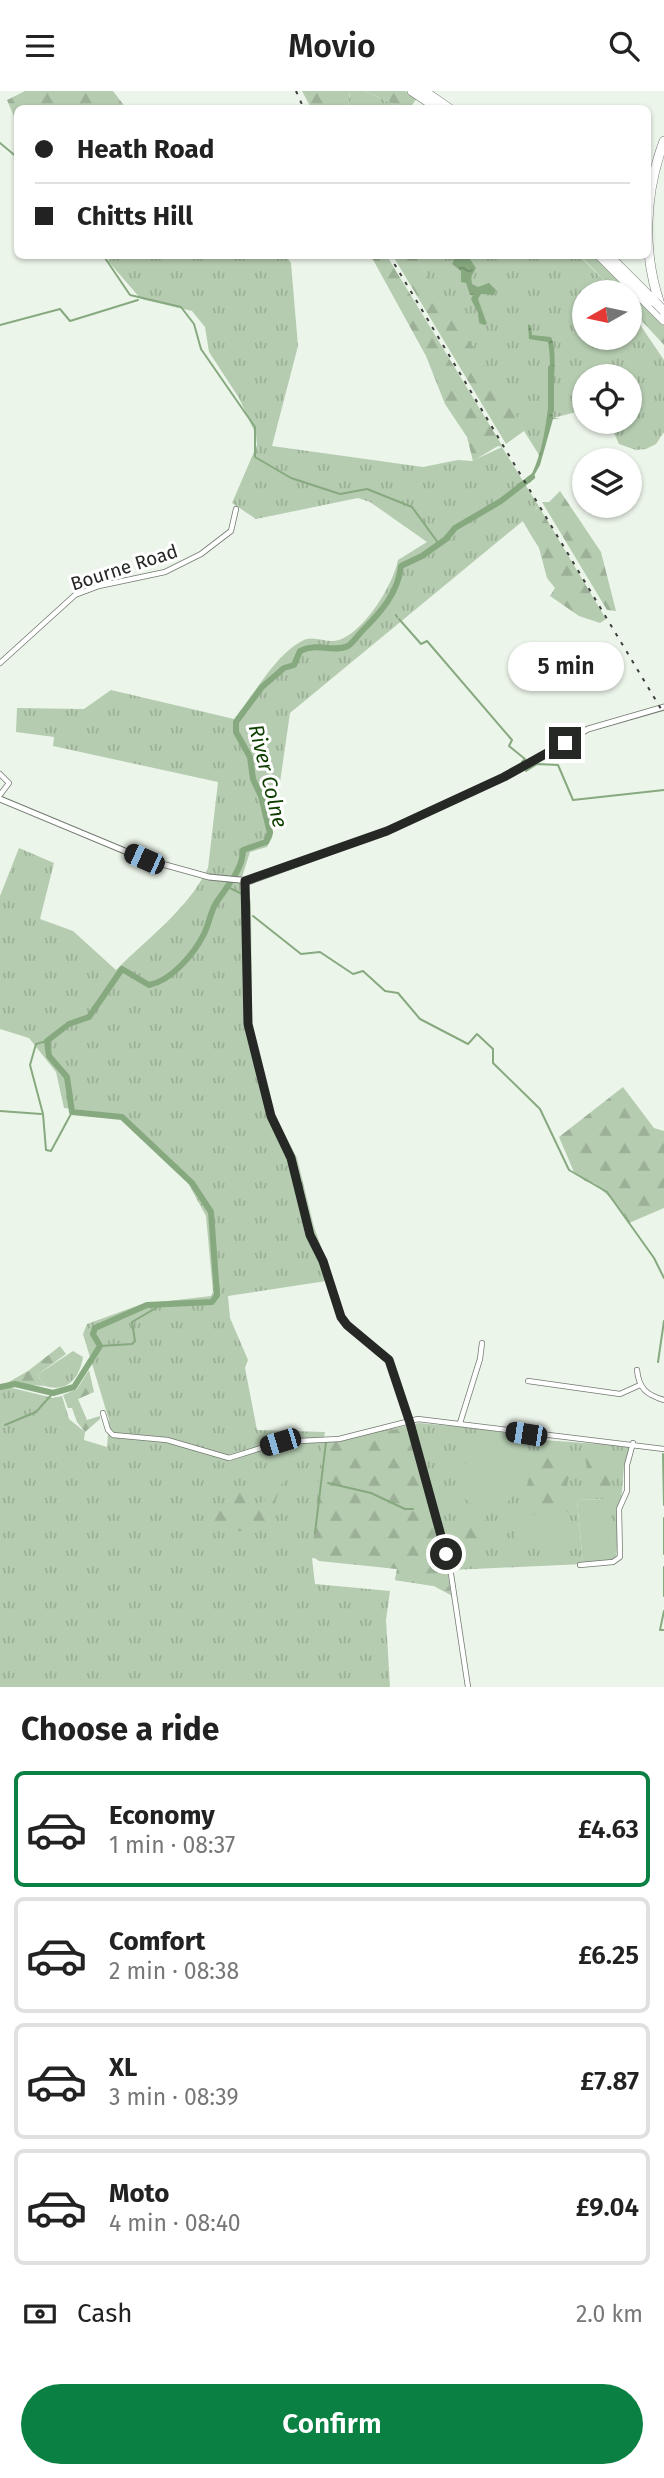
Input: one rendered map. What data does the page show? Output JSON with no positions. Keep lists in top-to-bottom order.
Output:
{
  "streets": {
    "street": ["Bourne Road"]
  },
  "water": ["River Colne"],
  "north": "left",
  "page": {
    "header": "Movio",
    "banner": ["Heath Road", "Chitts Hill"],
    "bubble": "5 min",
    "heading": "Choose a ride",
    "list": [
      {
        "name": "Economy",
        "note": "1 min · 08:37",
        "value": "£4.63"
      },
      {
        "name": "Comfort",
        "note": "2 min · 08:38",
        "value": "£6.25"
      },
      {
        "name": "XL",
        "note": "3 min · 08:39",
        "value": "£7.87"
      },
      {
        "name": "Moto",
        "note": "4 min · 08:40",
        "value": "£9.04"
      }
    ],
    "pay": ["Cash", "2.0 km"],
    "buttons": "Confirm"
  }
}
